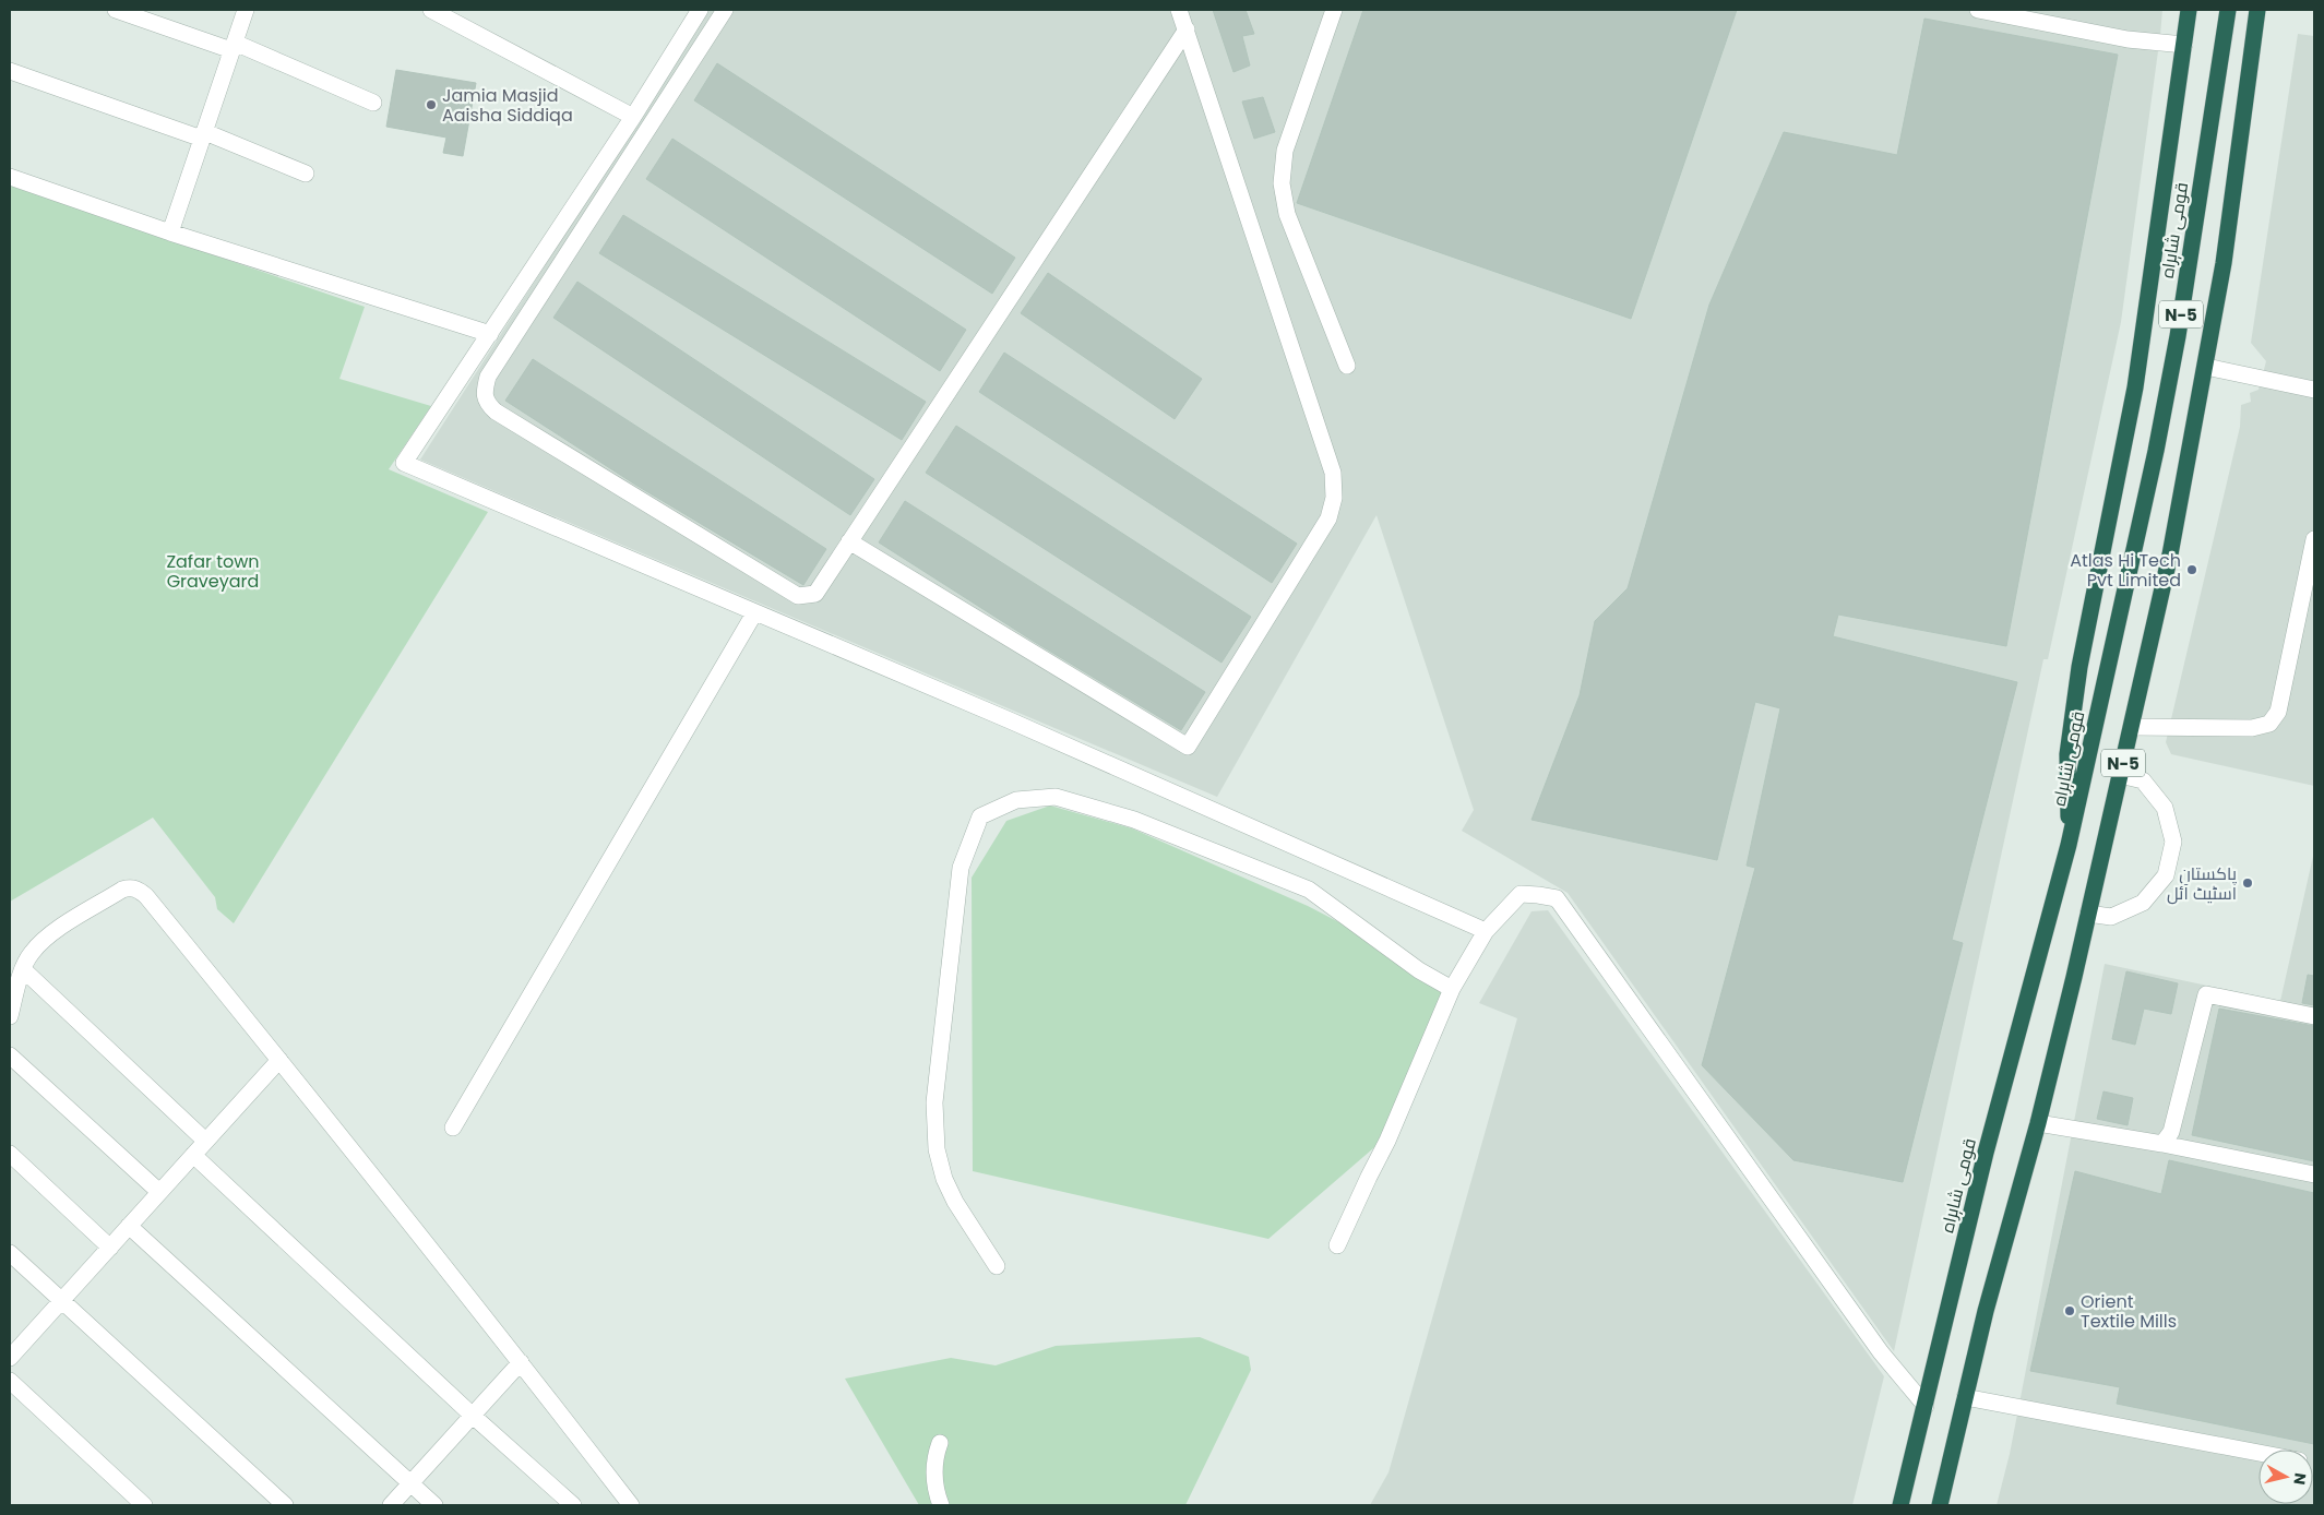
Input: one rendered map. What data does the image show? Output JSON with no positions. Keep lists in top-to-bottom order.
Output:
{
  "streets": {
    "highway": ["قومی شاہراہ", "N-5"]
  },
  "parks": ["Zafar town Graveyard"],
  "places": [
    "Jamia Masjid Aaisha Siddiqa",
    "Atlas Hi Tech Pvt Limited",
    "پاکستان اسٹیٹ آئل",
    "Orient Textile Mills"
  ],
  "north": "right"
}
